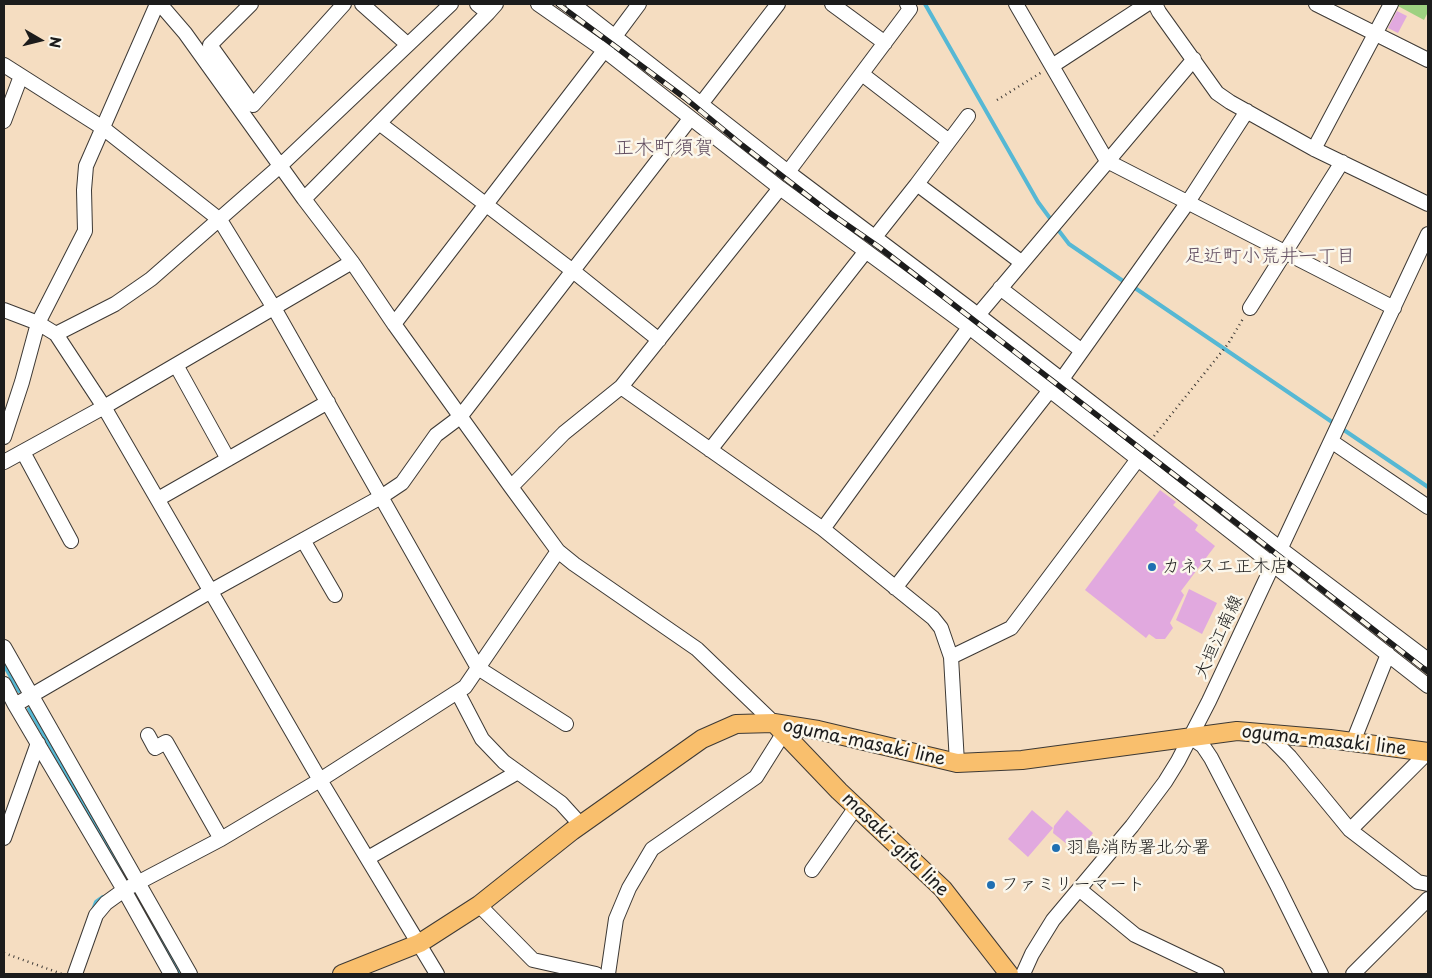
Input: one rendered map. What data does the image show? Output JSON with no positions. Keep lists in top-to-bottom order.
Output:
{
  "streets": {
    "main road": ["oguma-masaki line", "masaki-gifu line"],
    "street": ["大垣江南線"]
  },
  "crossings": [
    ["大垣江南線", "oguma-masaki line"],
    ["oguma-masaki line", "masaki-gifu line"]
  ],
  "districts": ["正木町須賀", "足近町小荒井一丁目"],
  "places": ["カネスエ正木店", "羽島消防署北分署", "ファミリーマート"],
  "north": "right"
}
